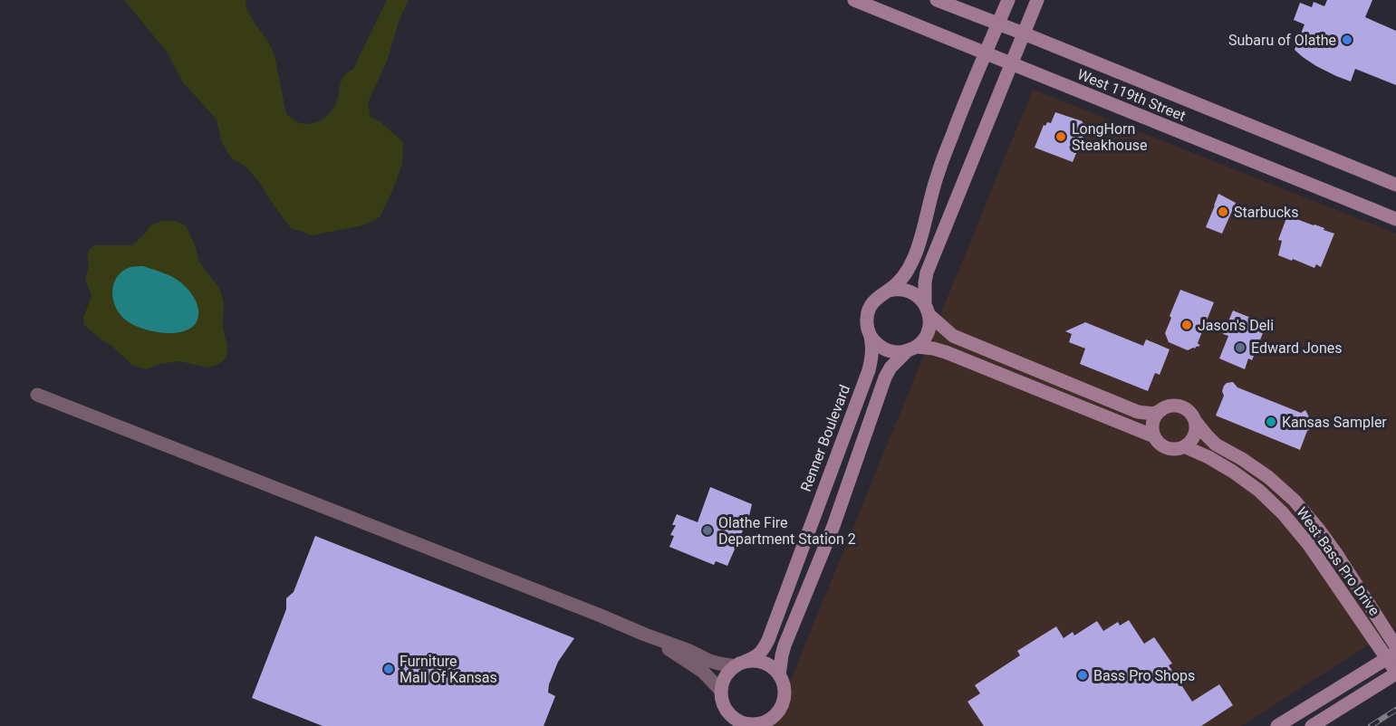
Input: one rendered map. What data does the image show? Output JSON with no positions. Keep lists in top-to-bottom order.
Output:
{
  "streets": {
    "main road": ["West 119th Street", "Renner Boulevard", "West Bass Pro Drive"]
  },
  "places": [
    "Subaru of Olathe",
    "LongHorn Steakhouse",
    "Starbucks",
    "Jason's Deli",
    "Edward Jones",
    "Kansas Sampler",
    "Olathe Fire Department Station 2",
    "Furniture Mall Of Kansas",
    "Bass Pro Shops"
  ]
}
